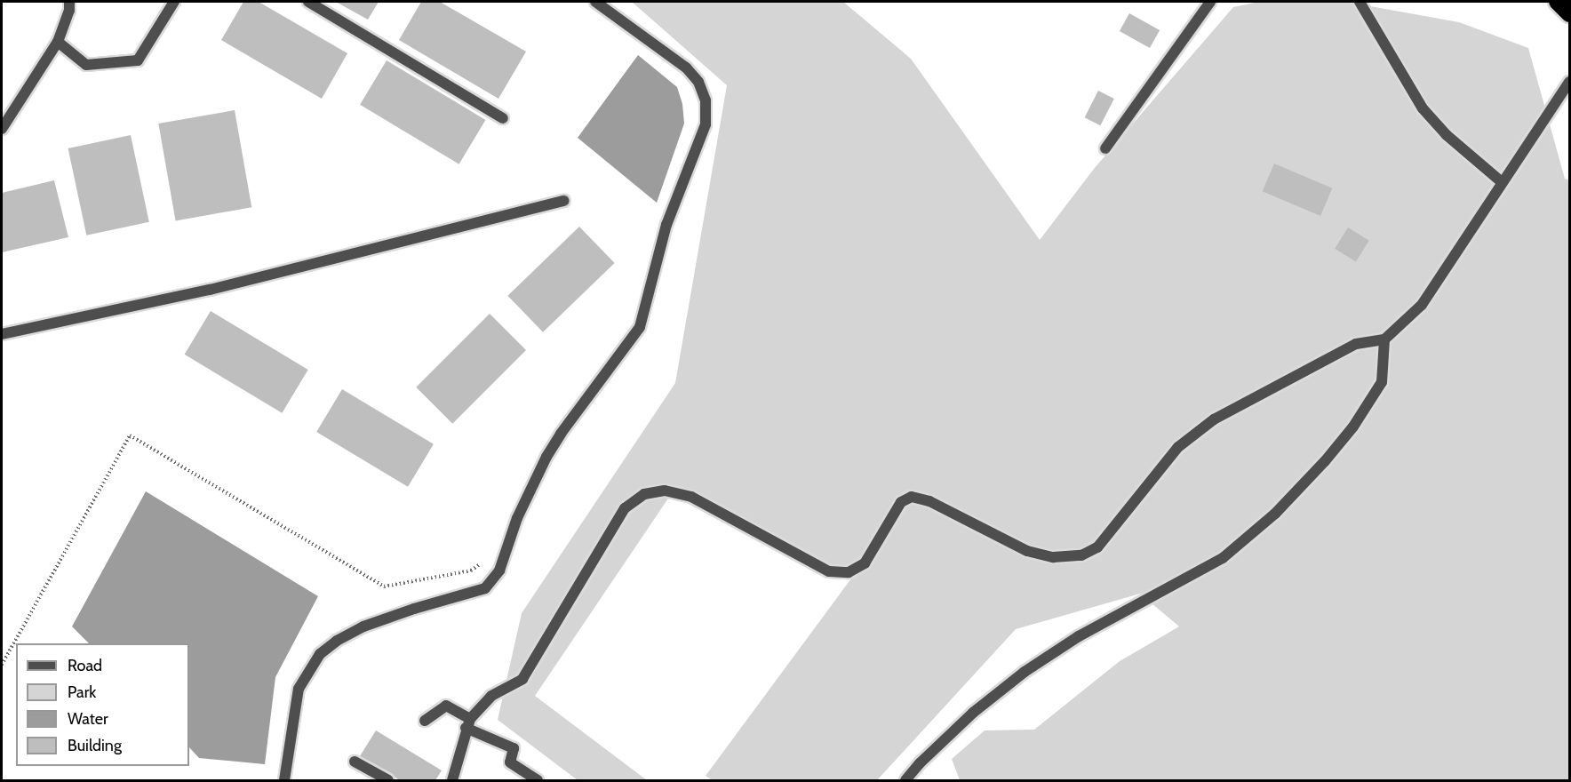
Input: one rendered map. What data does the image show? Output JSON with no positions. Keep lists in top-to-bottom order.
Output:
{
  "legend": [
    "Road",
    "Park",
    "Water",
    "Building"
  ]
}
